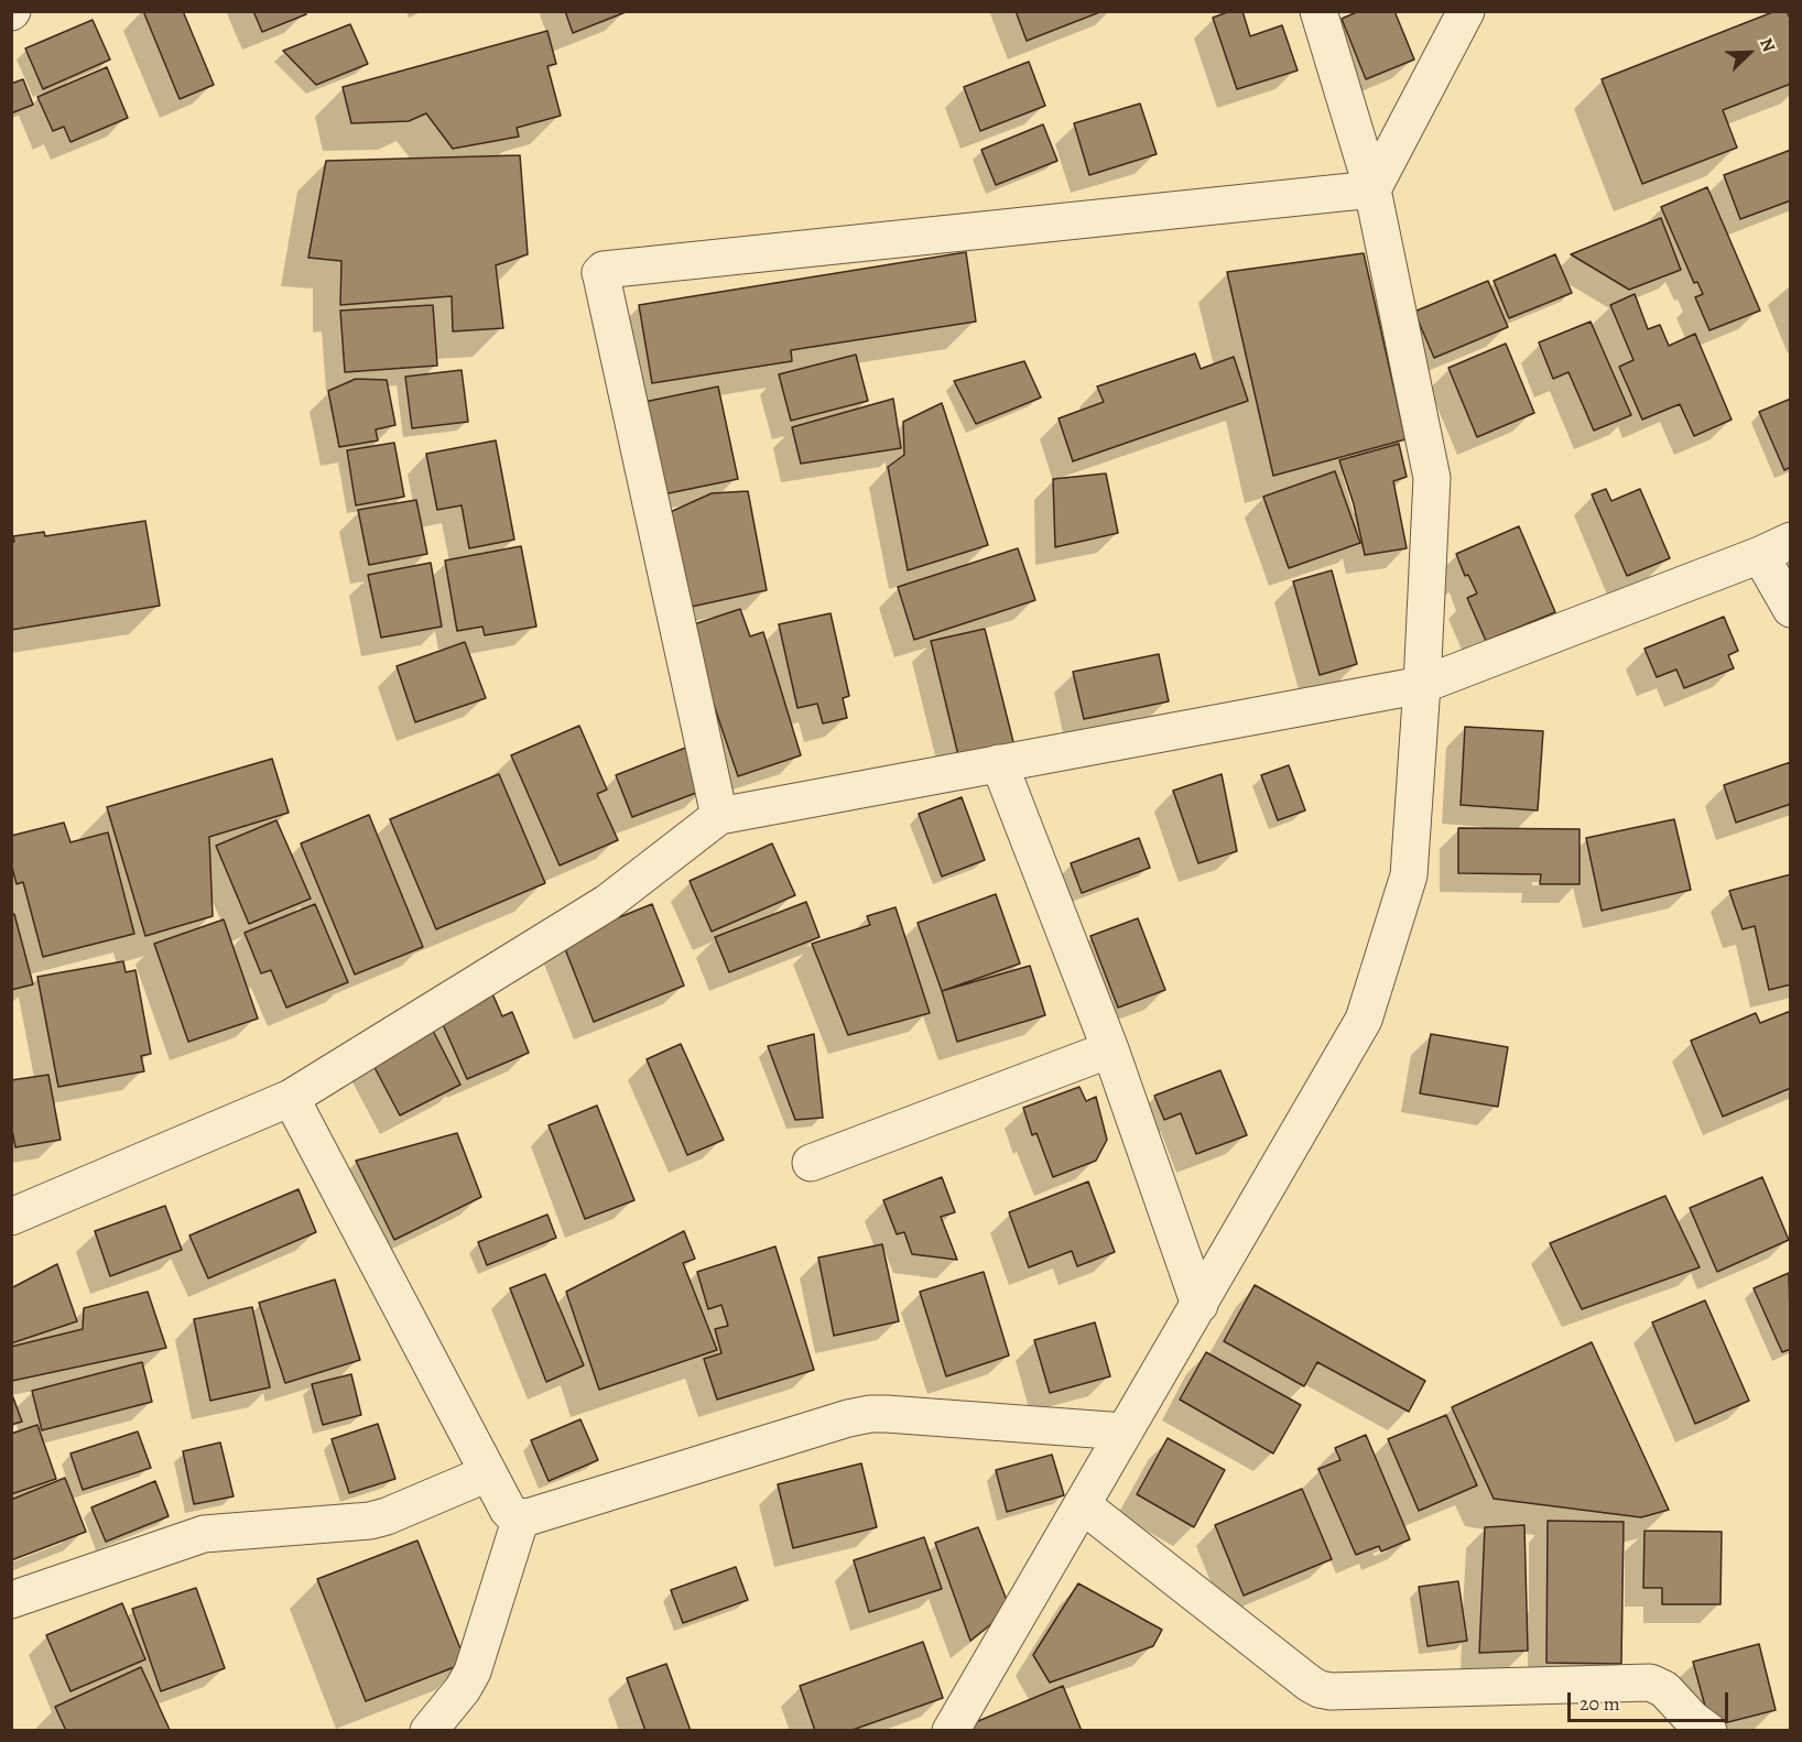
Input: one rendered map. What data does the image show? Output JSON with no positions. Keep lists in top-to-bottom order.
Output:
{
  "scale_bar": "20 m",
  "north": "top right"
}
